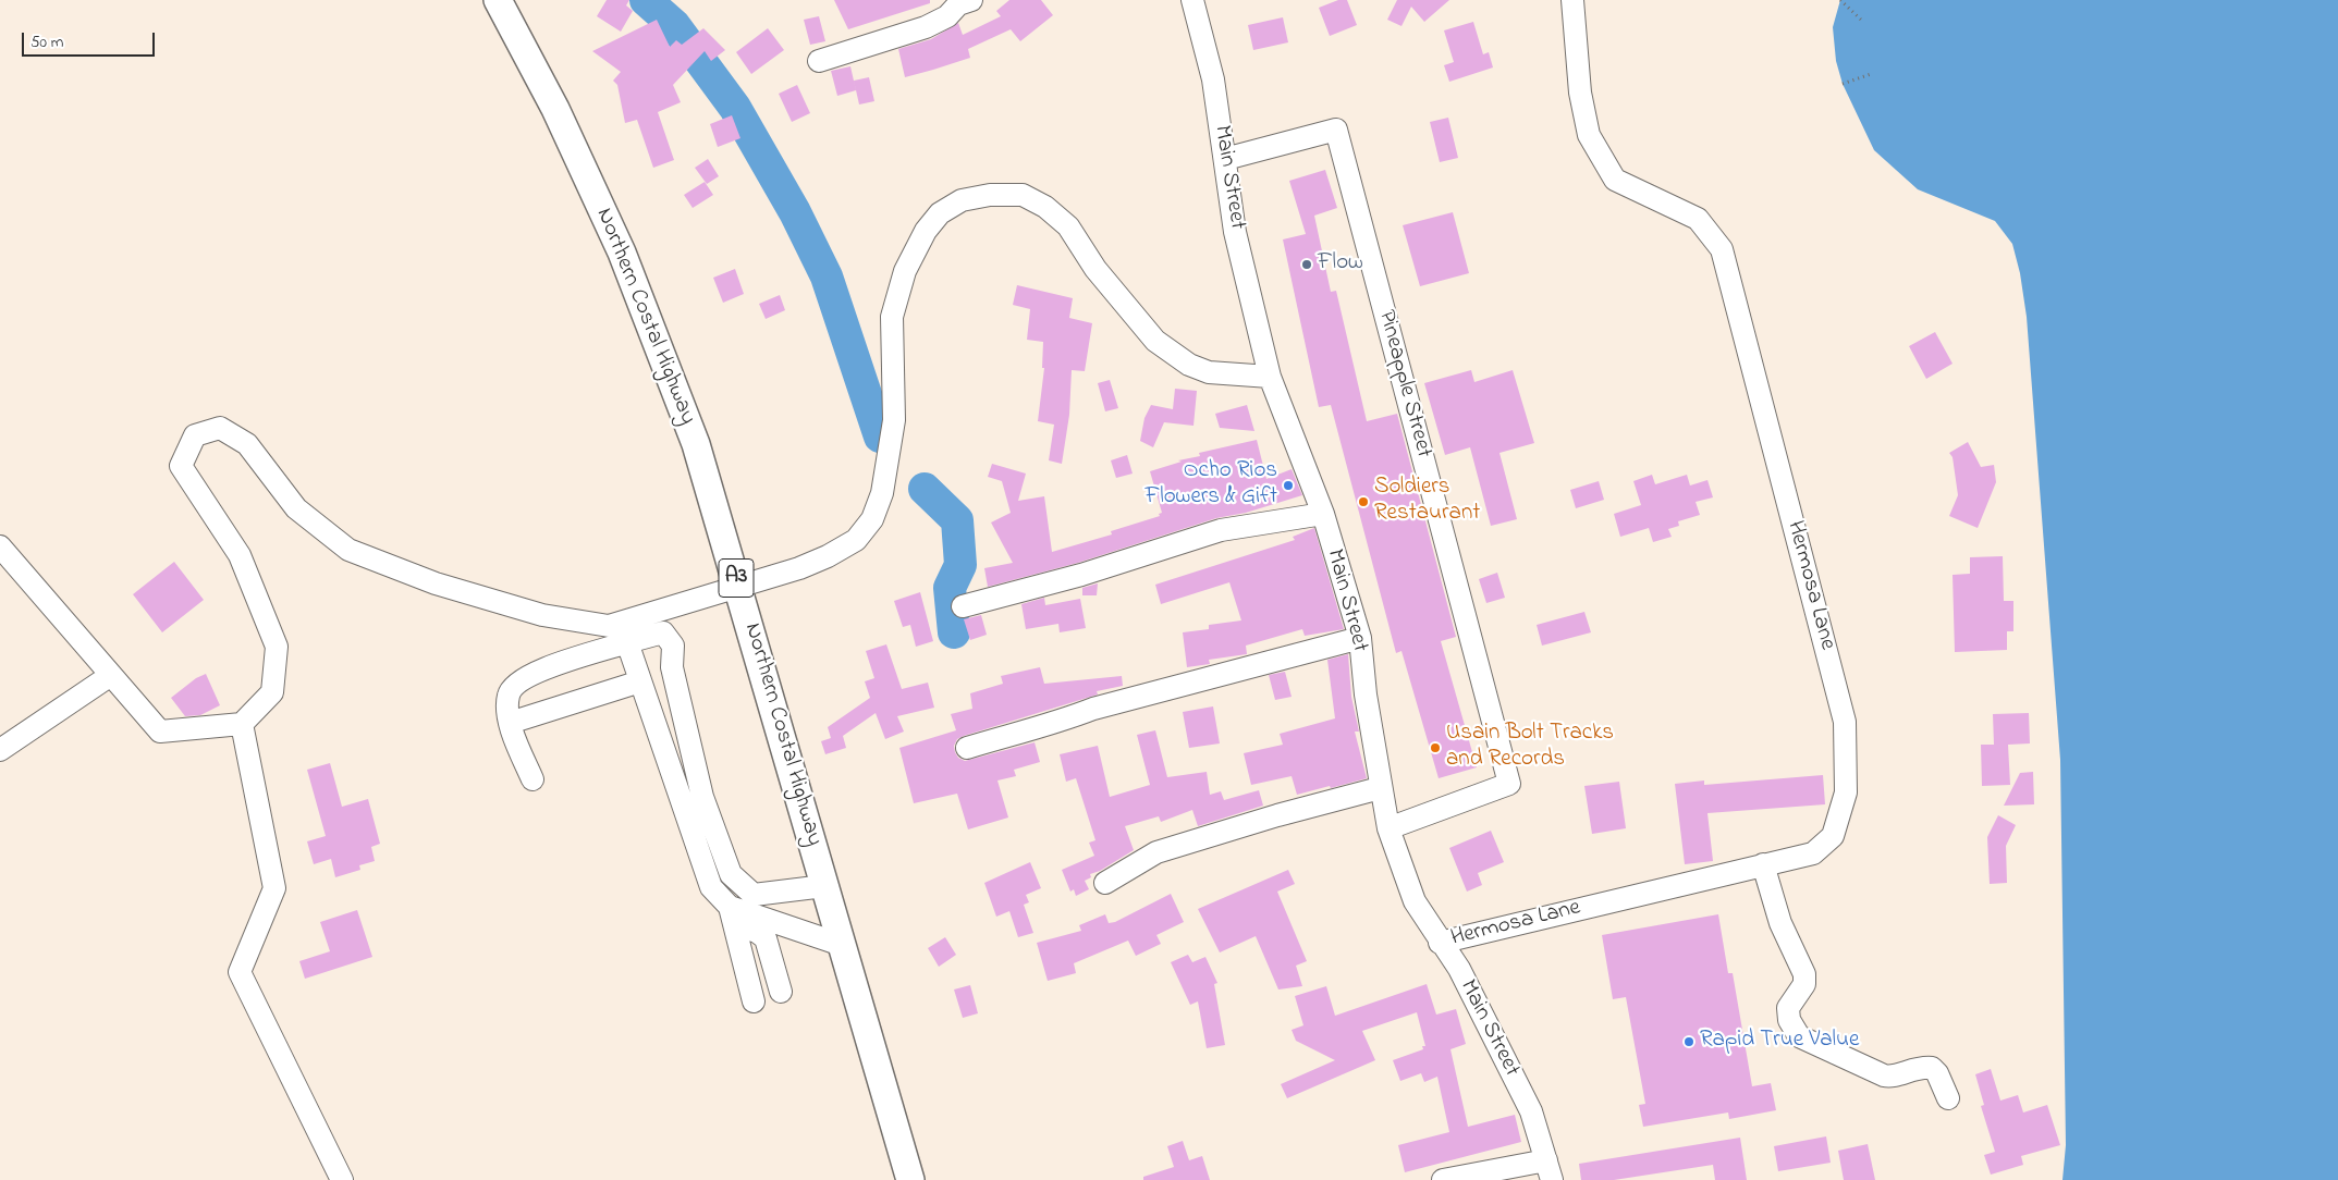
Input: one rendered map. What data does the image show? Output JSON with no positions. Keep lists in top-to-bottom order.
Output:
{
  "streets": {
    "main road": ["Northern Costal Highway", "A3"],
    "street": ["Main Street", "Pineapple Street", "Hermosa Lane"]
  },
  "crossings": [
    ["Main Street", "Pineapple Street"],
    ["Main Street", "Hermosa Lane"]
  ],
  "places": [
    "Flow",
    "Ocho Rios Flowers & Gift",
    "Soldiers Restaurant",
    "Usain Bolt Tracks and Records",
    "Rapid True Value"
  ],
  "scale_bar": "50 m"
}
